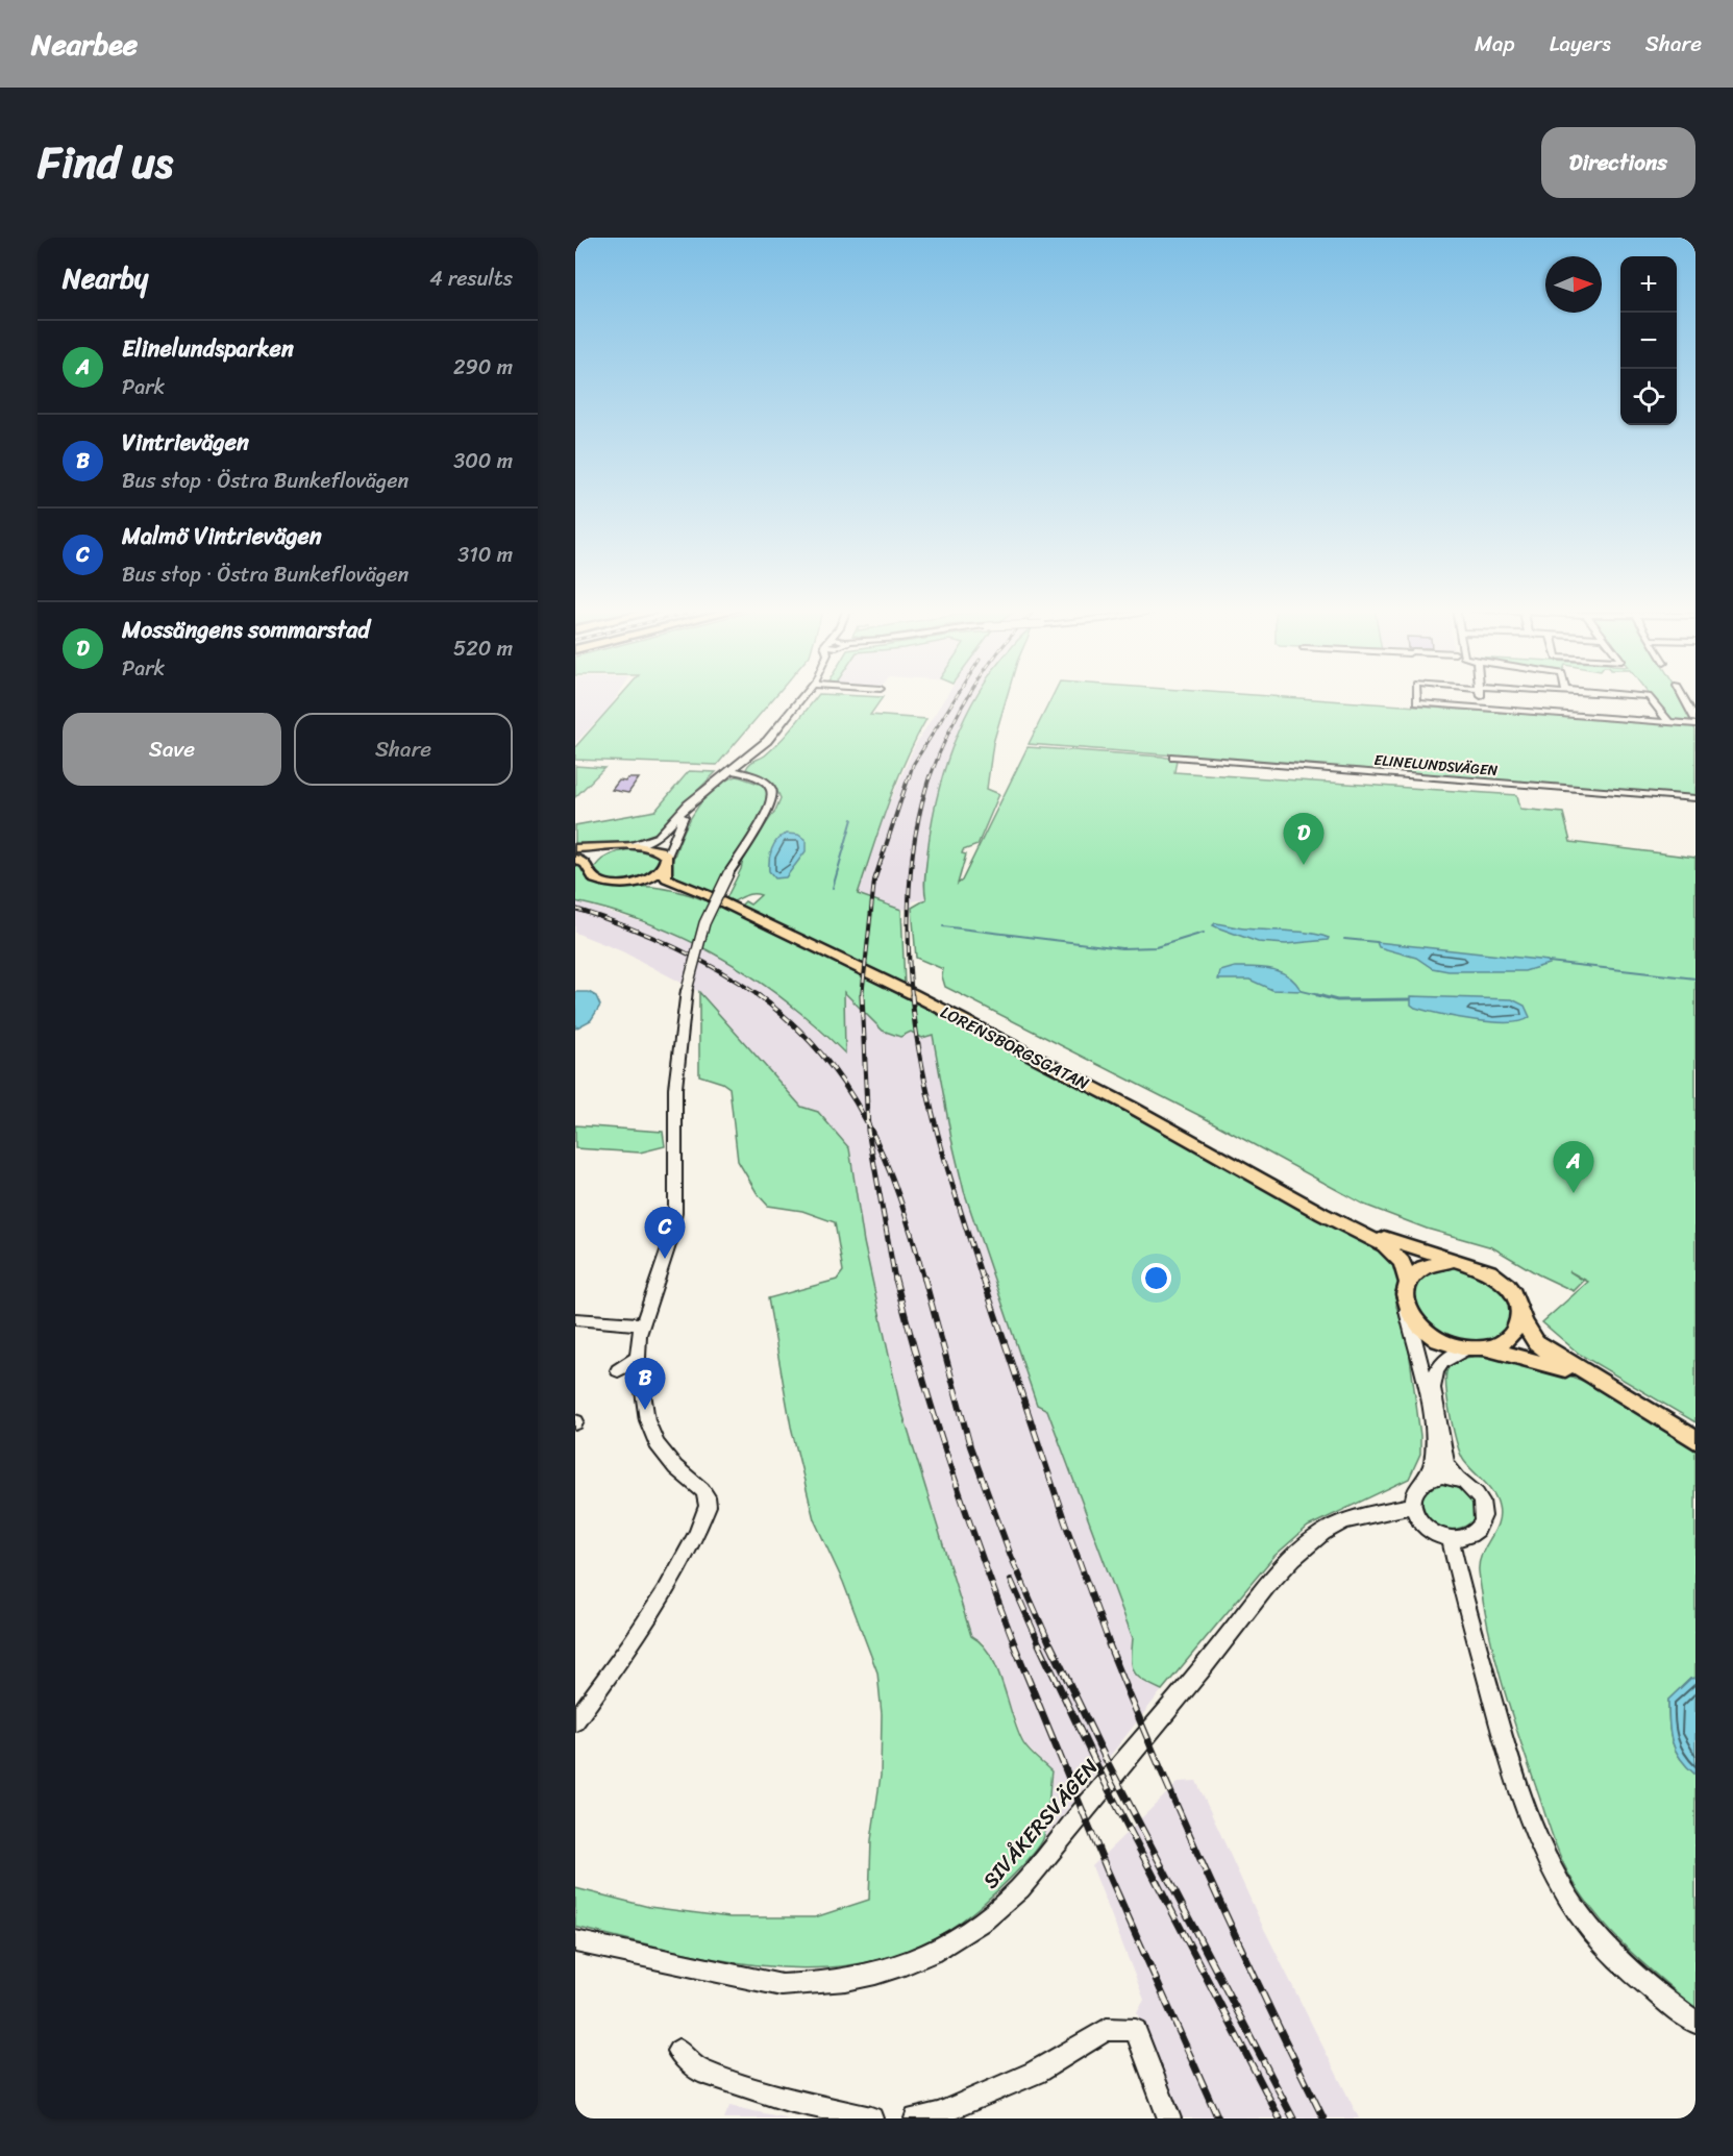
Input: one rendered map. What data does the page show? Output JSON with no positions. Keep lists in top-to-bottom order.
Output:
{
  "streets": {
    "main road": ["LORENSBORGSGATAN"],
    "street": ["ELINELUNDSVÄGEN", "SIVÅKERSVÄGEN"]
  },
  "north": "right",
  "page": {
    "header": "Nearbee",
    "nav": ["Map", "Layers", "Share"],
    "title": "Find us",
    "buttons": [
      "Directions",
      ["Save", "Share"]
    ],
    "heading": ["Nearby", "4 results"],
    "map_buttons": ["+", "−"],
    "list": [
      {
        "mark": "A",
        "name": "Elinelundsparken",
        "note": "Park",
        "value": "290 m"
      },
      {
        "mark": "B",
        "name": "Vintrievägen",
        "note": "Bus stop · Östra Bunkeflovägen",
        "value": "300 m"
      },
      {
        "mark": "C",
        "name": "Malmö Vintrievägen",
        "note": "Bus stop · Östra Bunkeflovägen",
        "value": "310 m"
      },
      {
        "mark": "D",
        "name": "Mossängens sommarstad",
        "note": "Park",
        "value": "520 m"
      }
    ],
    "pins": [
      "D",
      "A",
      "C",
      "B"
    ]
  }
}
